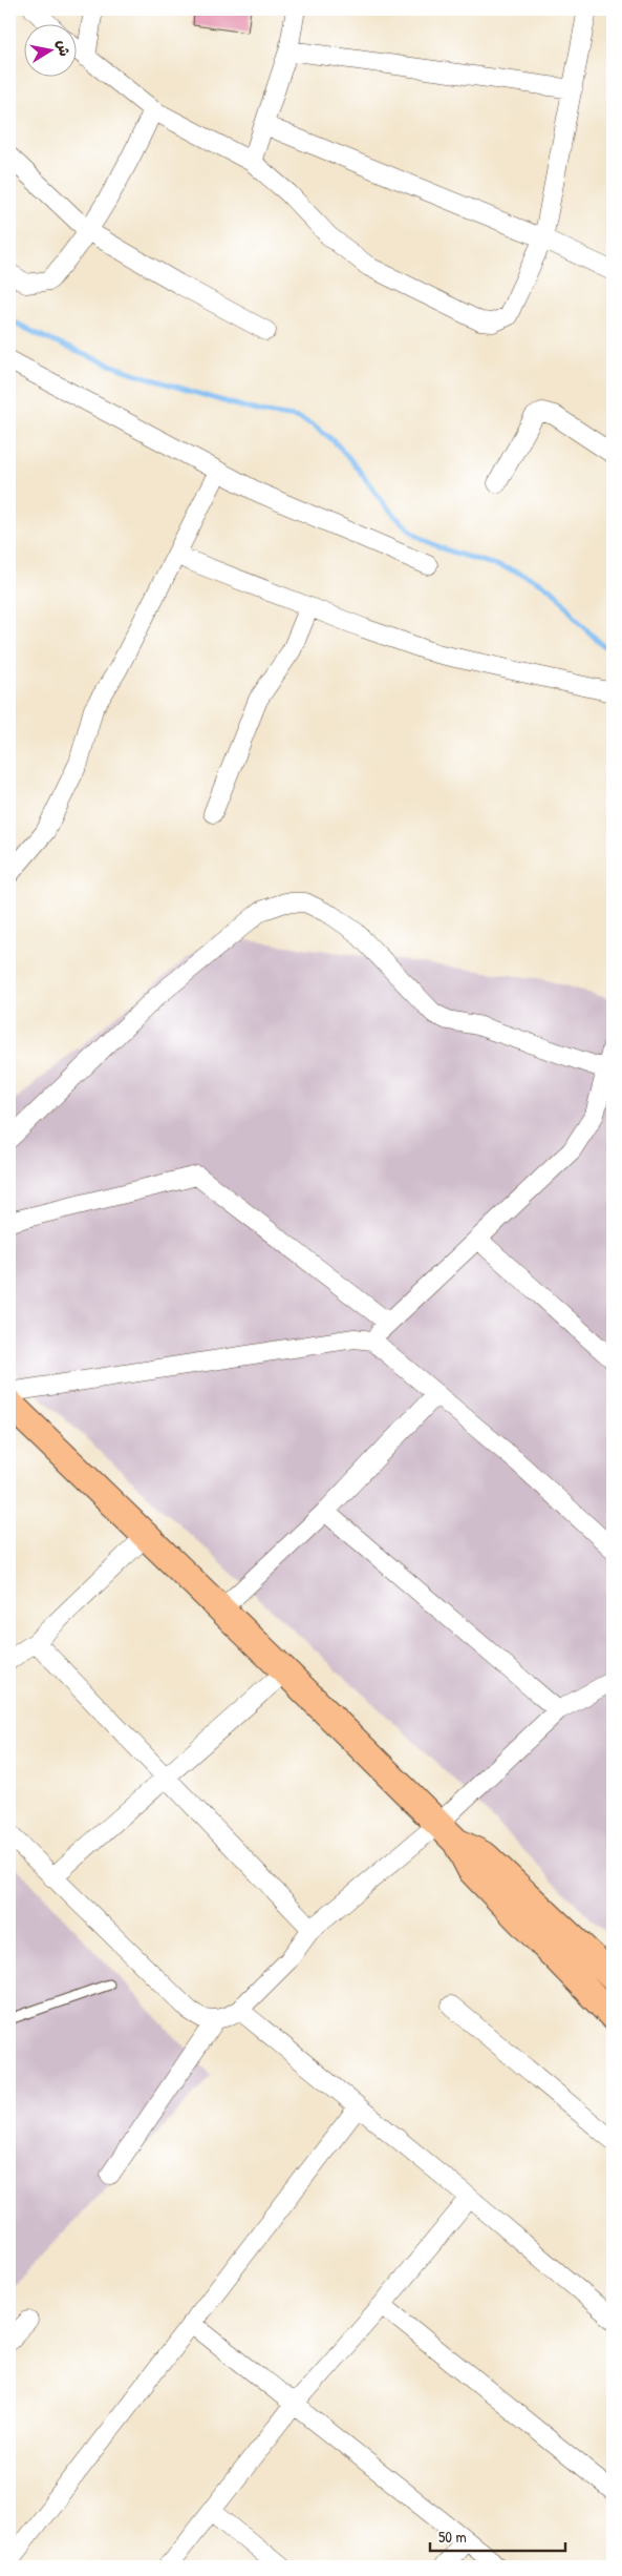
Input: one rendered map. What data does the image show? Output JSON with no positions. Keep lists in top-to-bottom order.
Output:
{
  "scale_bar": "50 m",
  "north": "right"
}
